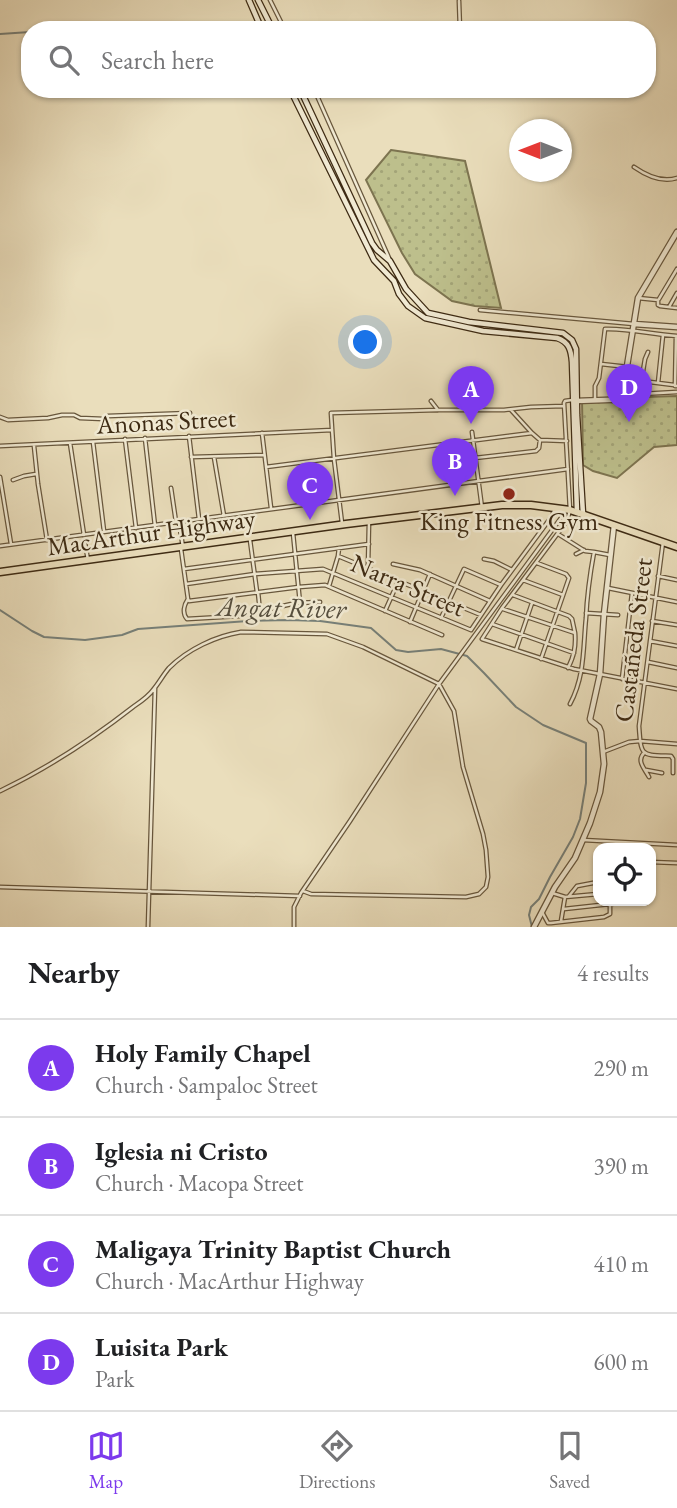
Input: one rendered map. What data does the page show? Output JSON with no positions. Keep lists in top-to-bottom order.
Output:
{
  "streets": {
    "highway": ["MacArthur Highway"],
    "street": ["Anonas Street", "Narra Street", "Castañeda Street"]
  },
  "crossings": [
    ["MacArthur Highway", "Castañeda Street"]
  ],
  "water": ["Angat River"],
  "places": ["King Fitness Gym"],
  "north": "left",
  "page": {
    "search": "Search here",
    "pins": [
      "D",
      "A",
      "B",
      "C"
    ],
    "heading": ["Nearby", "4 results"],
    "list": [
      {
        "mark": "A",
        "name": "Holy Family Chapel",
        "note": "Church · Sampaloc Street",
        "value": "290 m"
      },
      {
        "mark": "B",
        "name": "Iglesia ni Cristo",
        "note": "Church · Macopa Street",
        "value": "390 m"
      },
      {
        "mark": "C",
        "name": "Maligaya Trinity Baptist Church",
        "note": "Church · MacArthur Highway",
        "value": "410 m"
      },
      {
        "mark": "D",
        "name": "Luisita Park",
        "note": "Park",
        "value": "600 m"
      }
    ],
    "nav": ["Map", "Directions", "Saved"]
  }
}
